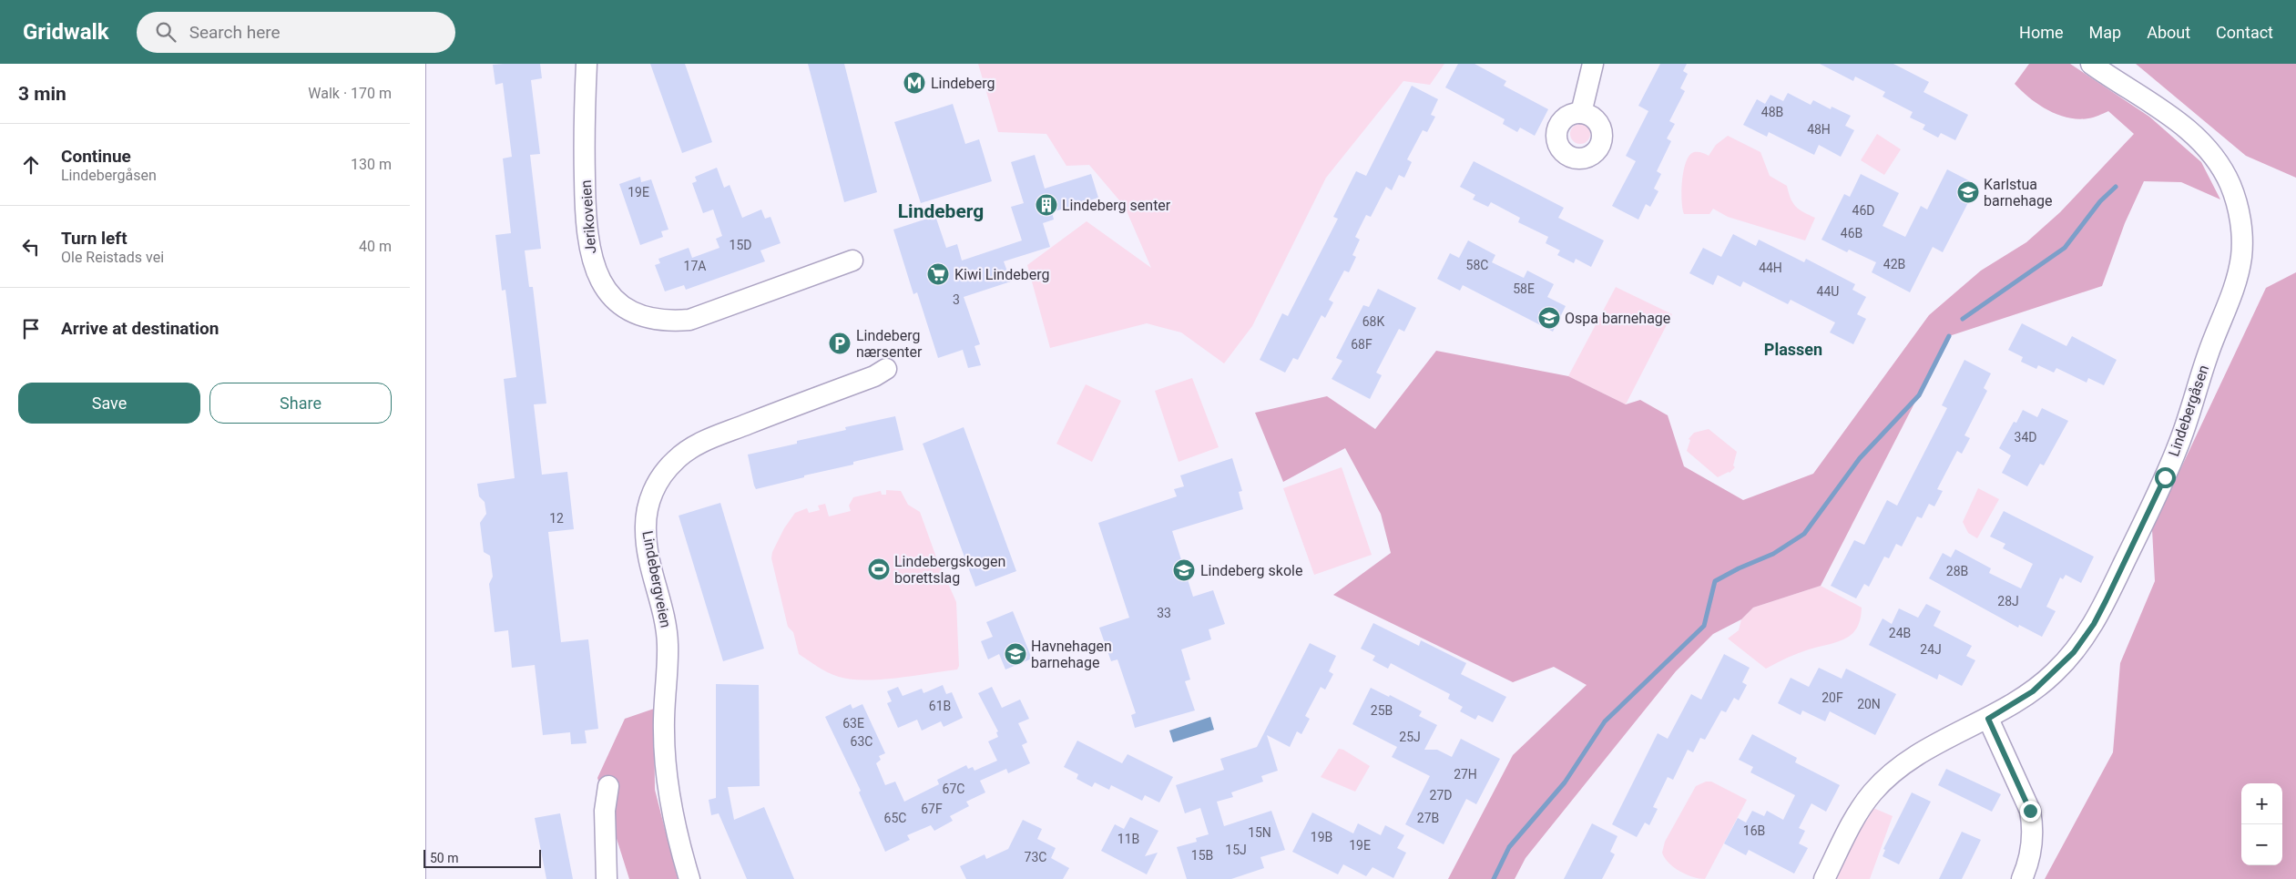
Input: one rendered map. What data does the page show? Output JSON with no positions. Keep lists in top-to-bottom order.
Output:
{
  "streets": {
    "street": ["Jerikoveien", "Lindebergåsen", "Lindebergveien"]
  },
  "districts": ["Lindeberg", "Plassen"],
  "places": {
    "metro station": ["Lindeberg"],
    "school or university": [
      "Karlstua barnehage",
      "Ospa barnehage",
      "Lindeberg skole",
      "Havnehagen barnehage"
    ],
    "building": ["Lindeberg senter"],
    "supermarket": ["Kiwi Lindeberg"],
    "parking": ["Lindeberg nærsenter"],
    "sports": ["Lindebergskogen borettslag"]
  },
  "house_numbers": [
    "48B",
    "48H",
    "19E",
    "46D",
    "46B",
    "15D",
    "42B",
    "58C",
    "17A",
    "44H",
    "58E",
    "44U",
    "3",
    "68K",
    "68F",
    "34D",
    "12",
    "28B",
    "28J",
    "33",
    "24B",
    "24J",
    "20F",
    "20N",
    "61B",
    "25B",
    "63E",
    "25J",
    "63C",
    "27H",
    "67C",
    "27D",
    "67F",
    "65C",
    "27B",
    "16B",
    "15N",
    "19B",
    "11B",
    "19E",
    "15J",
    "15B",
    "73C"
  ],
  "scale_bar": "50 m",
  "page": {
    "header": "Gridwalk",
    "search": "Search here",
    "nav": [
      "Home",
      "Map",
      "About",
      "Contact"
    ],
    "heading": ["3 min", "Walk · 170 m"],
    "list": [
      ["Continue", "Lindebergåsen", "130 m"],
      ["Turn left", "Ole Reistads vei", "40 m"],
      "Arrive at destination"
    ],
    "buttons": ["Save", "Share"],
    "map_buttons": ["+", "−"],
    "scale": "50 m"
  }
}
